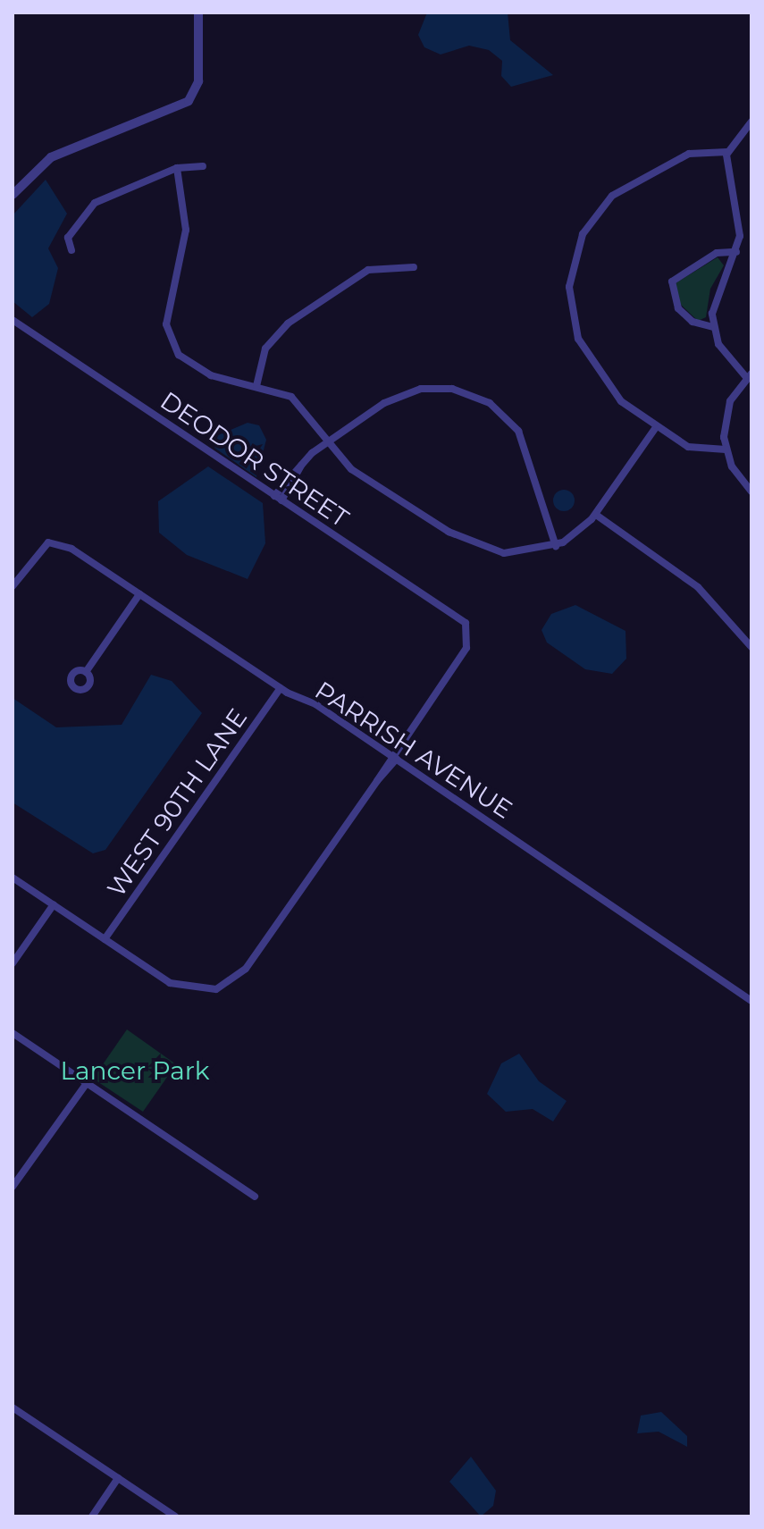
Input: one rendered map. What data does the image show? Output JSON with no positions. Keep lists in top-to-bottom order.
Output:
{
  "streets": {
    "street": ["DEODOR STREET", "PARRISH AVENUE", "WEST 90TH LANE"]
  },
  "crossings": [
    ["DEODOR STREET", "PARRISH AVENUE"],
    ["PARRISH AVENUE", "WEST 90TH LANE"]
  ],
  "parks": ["Lancer Park"]
}
